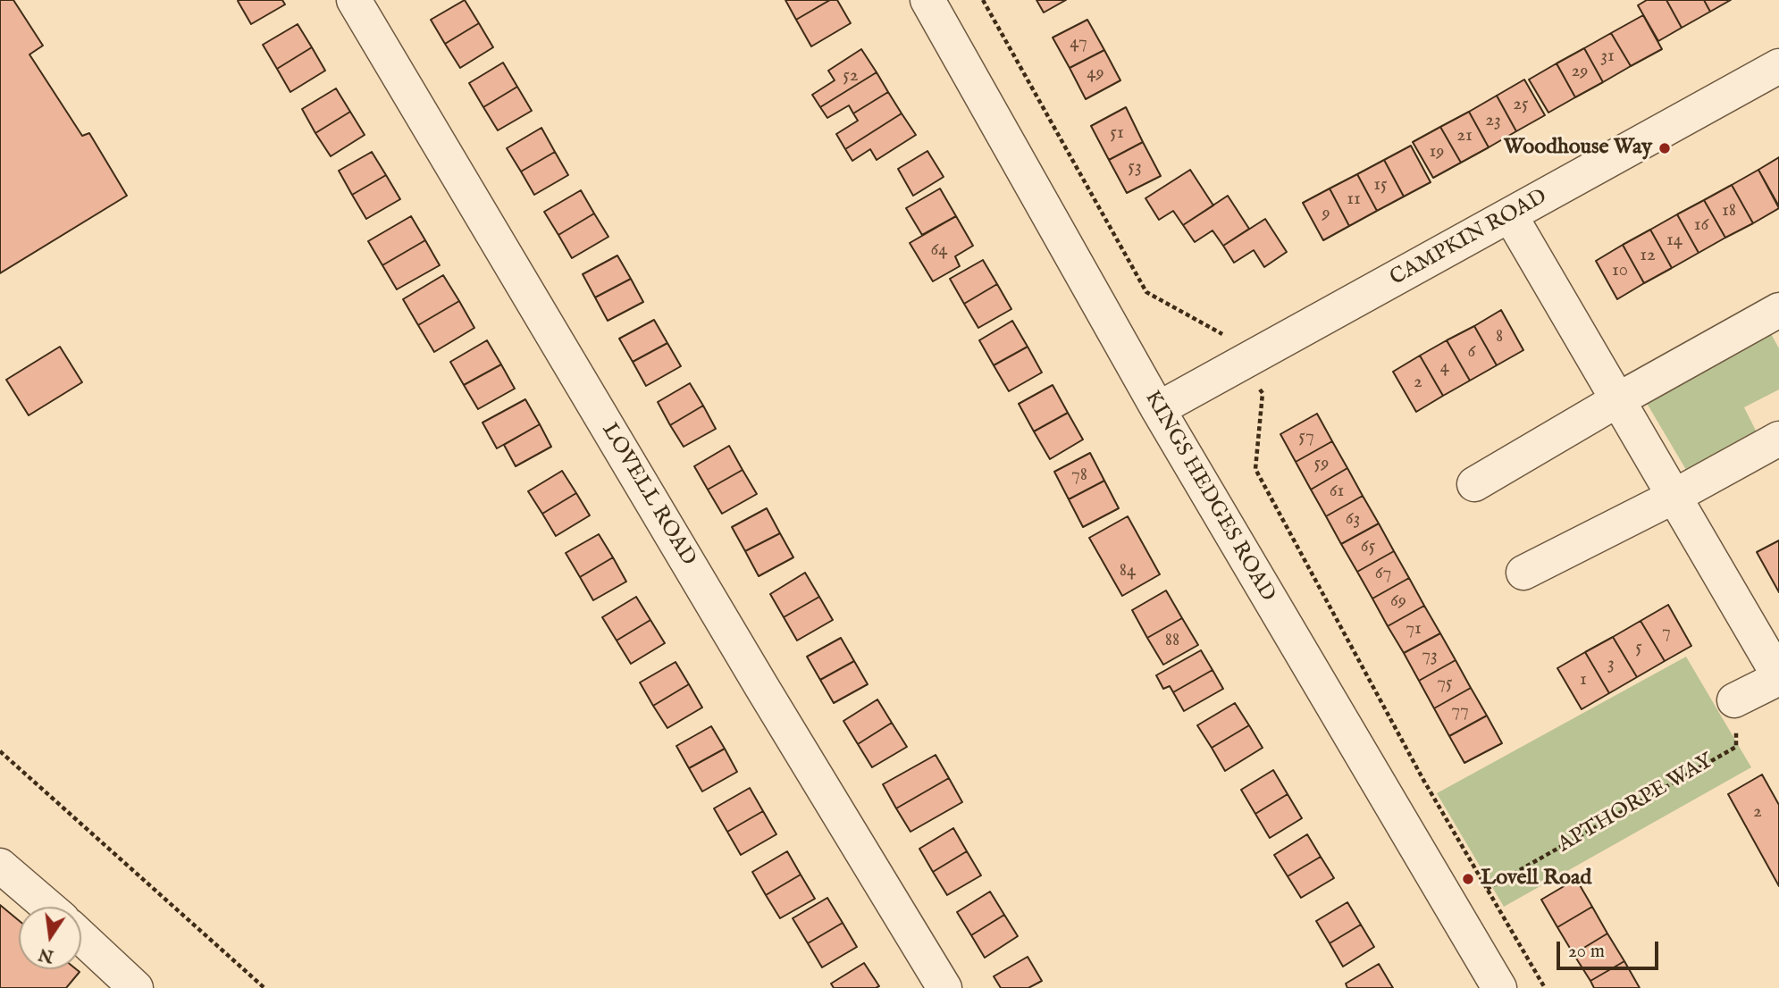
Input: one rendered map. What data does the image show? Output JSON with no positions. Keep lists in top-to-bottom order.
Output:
{
  "streets": {
    "street": ["CAMPKIN ROAD", "LOVELL ROAD", "KINGS HEDGES ROAD"],
    "path": ["APTHORPE WAY"]
  },
  "crossings": [
    ["CAMPKIN ROAD", "KINGS HEDGES ROAD"],
    ["KINGS HEDGES ROAD", "APTHORPE WAY"]
  ],
  "places": ["Woodhouse Way", "Lovell Road"],
  "house_numbers": [
    "47",
    "31",
    "29",
    "49",
    "52",
    "25",
    "23",
    "51",
    "21",
    "19",
    "53",
    "15",
    "11",
    "18",
    "9",
    "16",
    "14",
    "64",
    "12",
    "10",
    "8",
    "6",
    "4",
    "2",
    "57",
    "59",
    "78",
    "61",
    "63",
    "65",
    "84",
    "67",
    "69",
    "71",
    "7",
    "88",
    "5",
    "73",
    "3",
    "1",
    "75",
    "77",
    "2"
  ],
  "scale_bar": "20 m",
  "north": "bottom"
}
